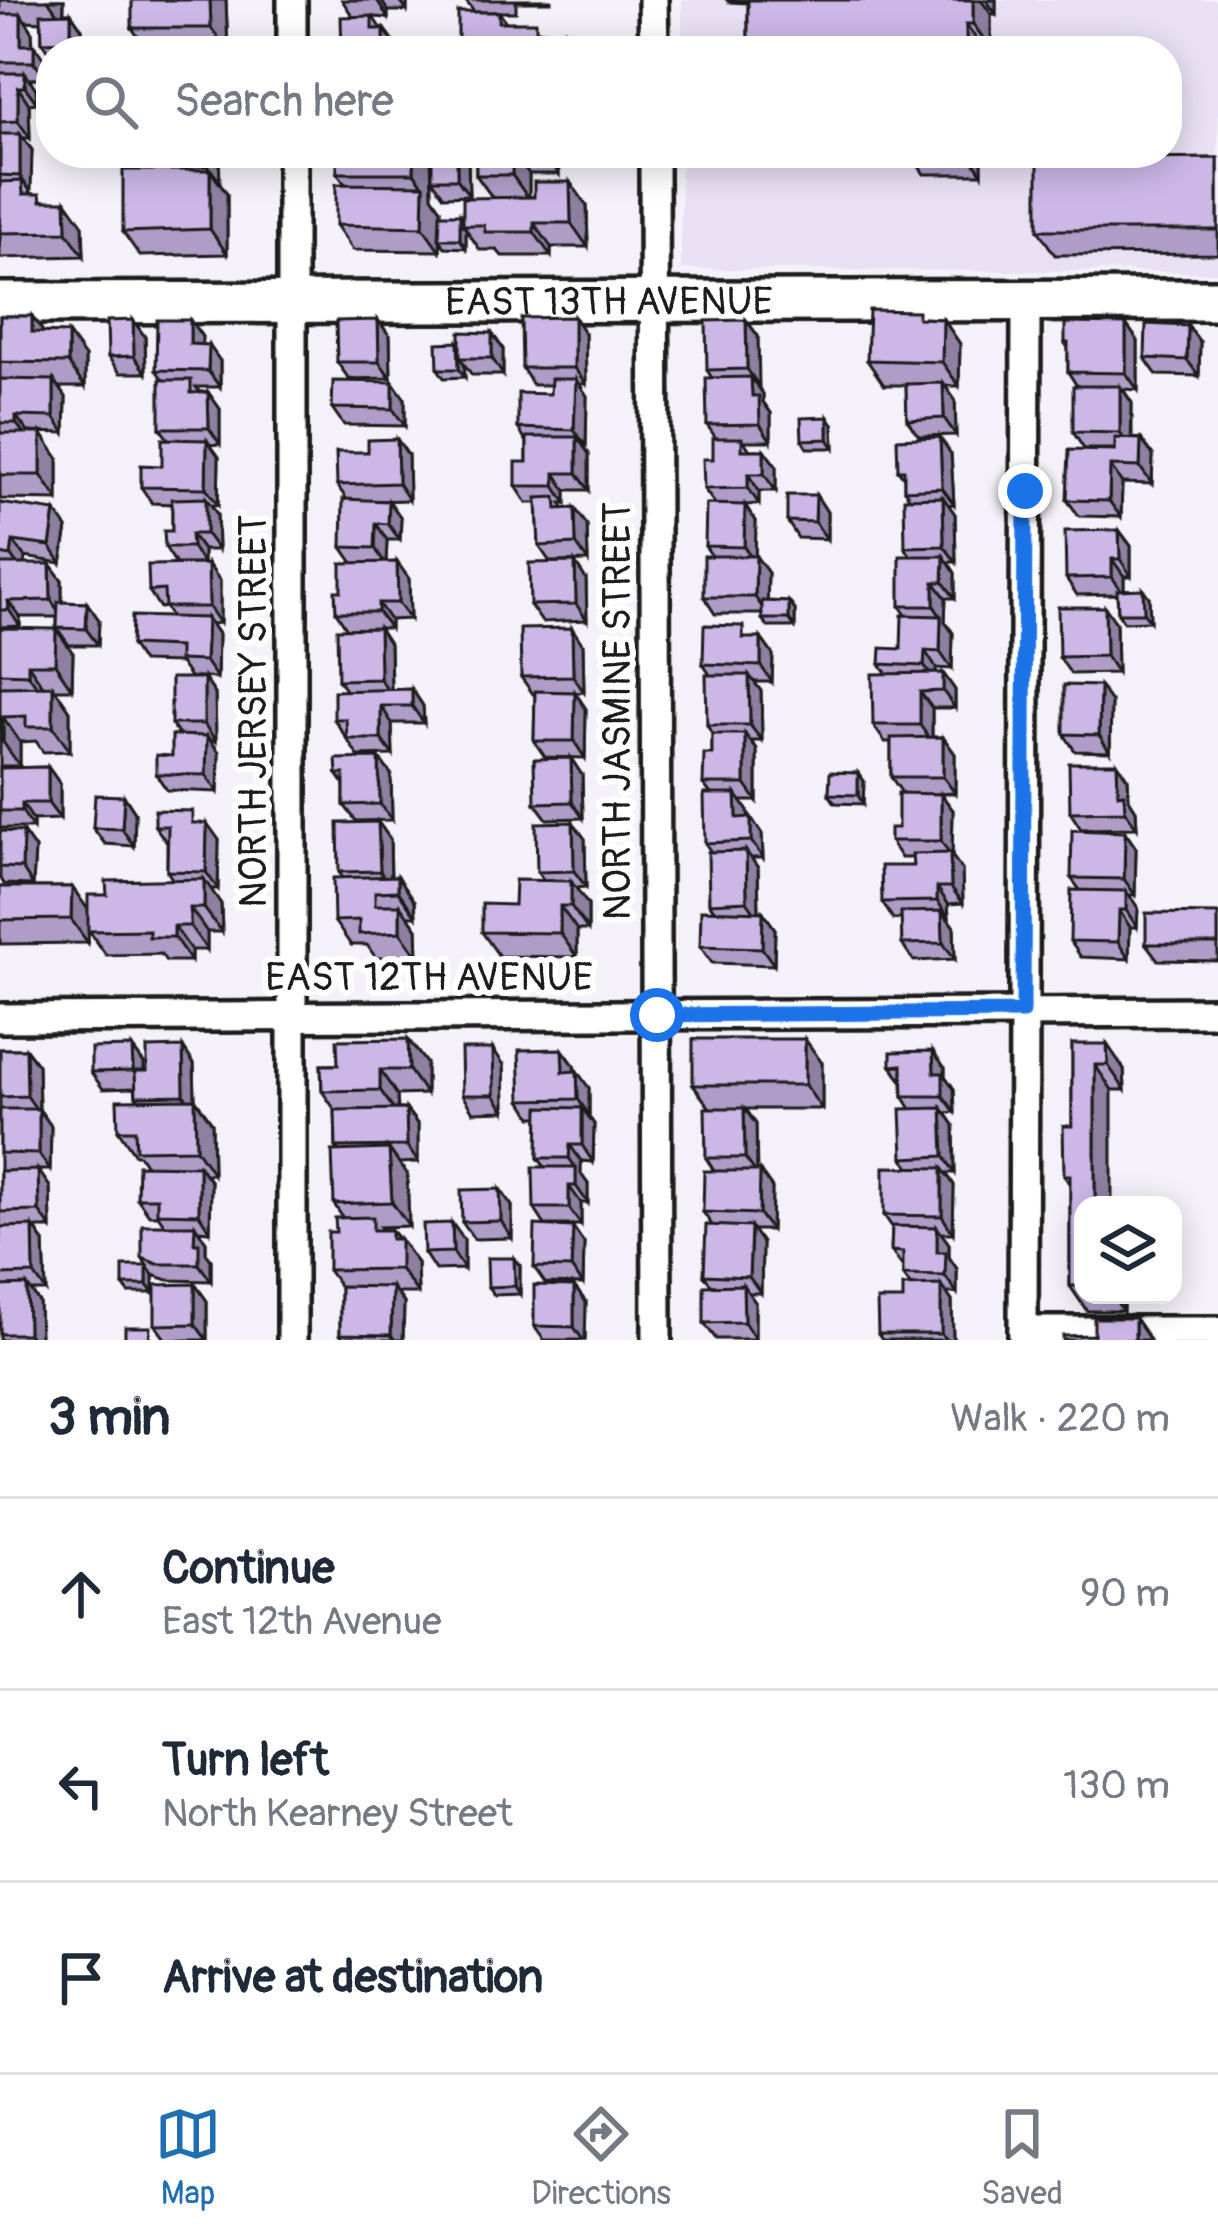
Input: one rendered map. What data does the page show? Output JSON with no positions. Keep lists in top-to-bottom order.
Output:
{
  "streets": {
    "main road": ["EAST 13TH AVENUE"],
    "street": ["NORTH JERSEY STREET", "NORTH JASMINE STREET", "EAST 12TH AVENUE"]
  },
  "crossings": [
    ["EAST 13TH AVENUE", "NORTH JERSEY STREET"],
    ["EAST 13TH AVENUE", "NORTH JASMINE STREET"],
    ["NORTH JERSEY STREET", "EAST 12TH AVENUE"],
    ["NORTH JASMINE STREET", "EAST 12TH AVENUE"]
  ],
  "page": {
    "search": "Search here",
    "heading": ["3 min", "Walk · 220 m"],
    "list": [
      ["Continue", "East 12th Avenue", "90 m"],
      ["Turn left", "North Kearney Street", "130 m"],
      "Arrive at destination"
    ],
    "nav": ["Map", "Directions", "Saved"]
  }
}
